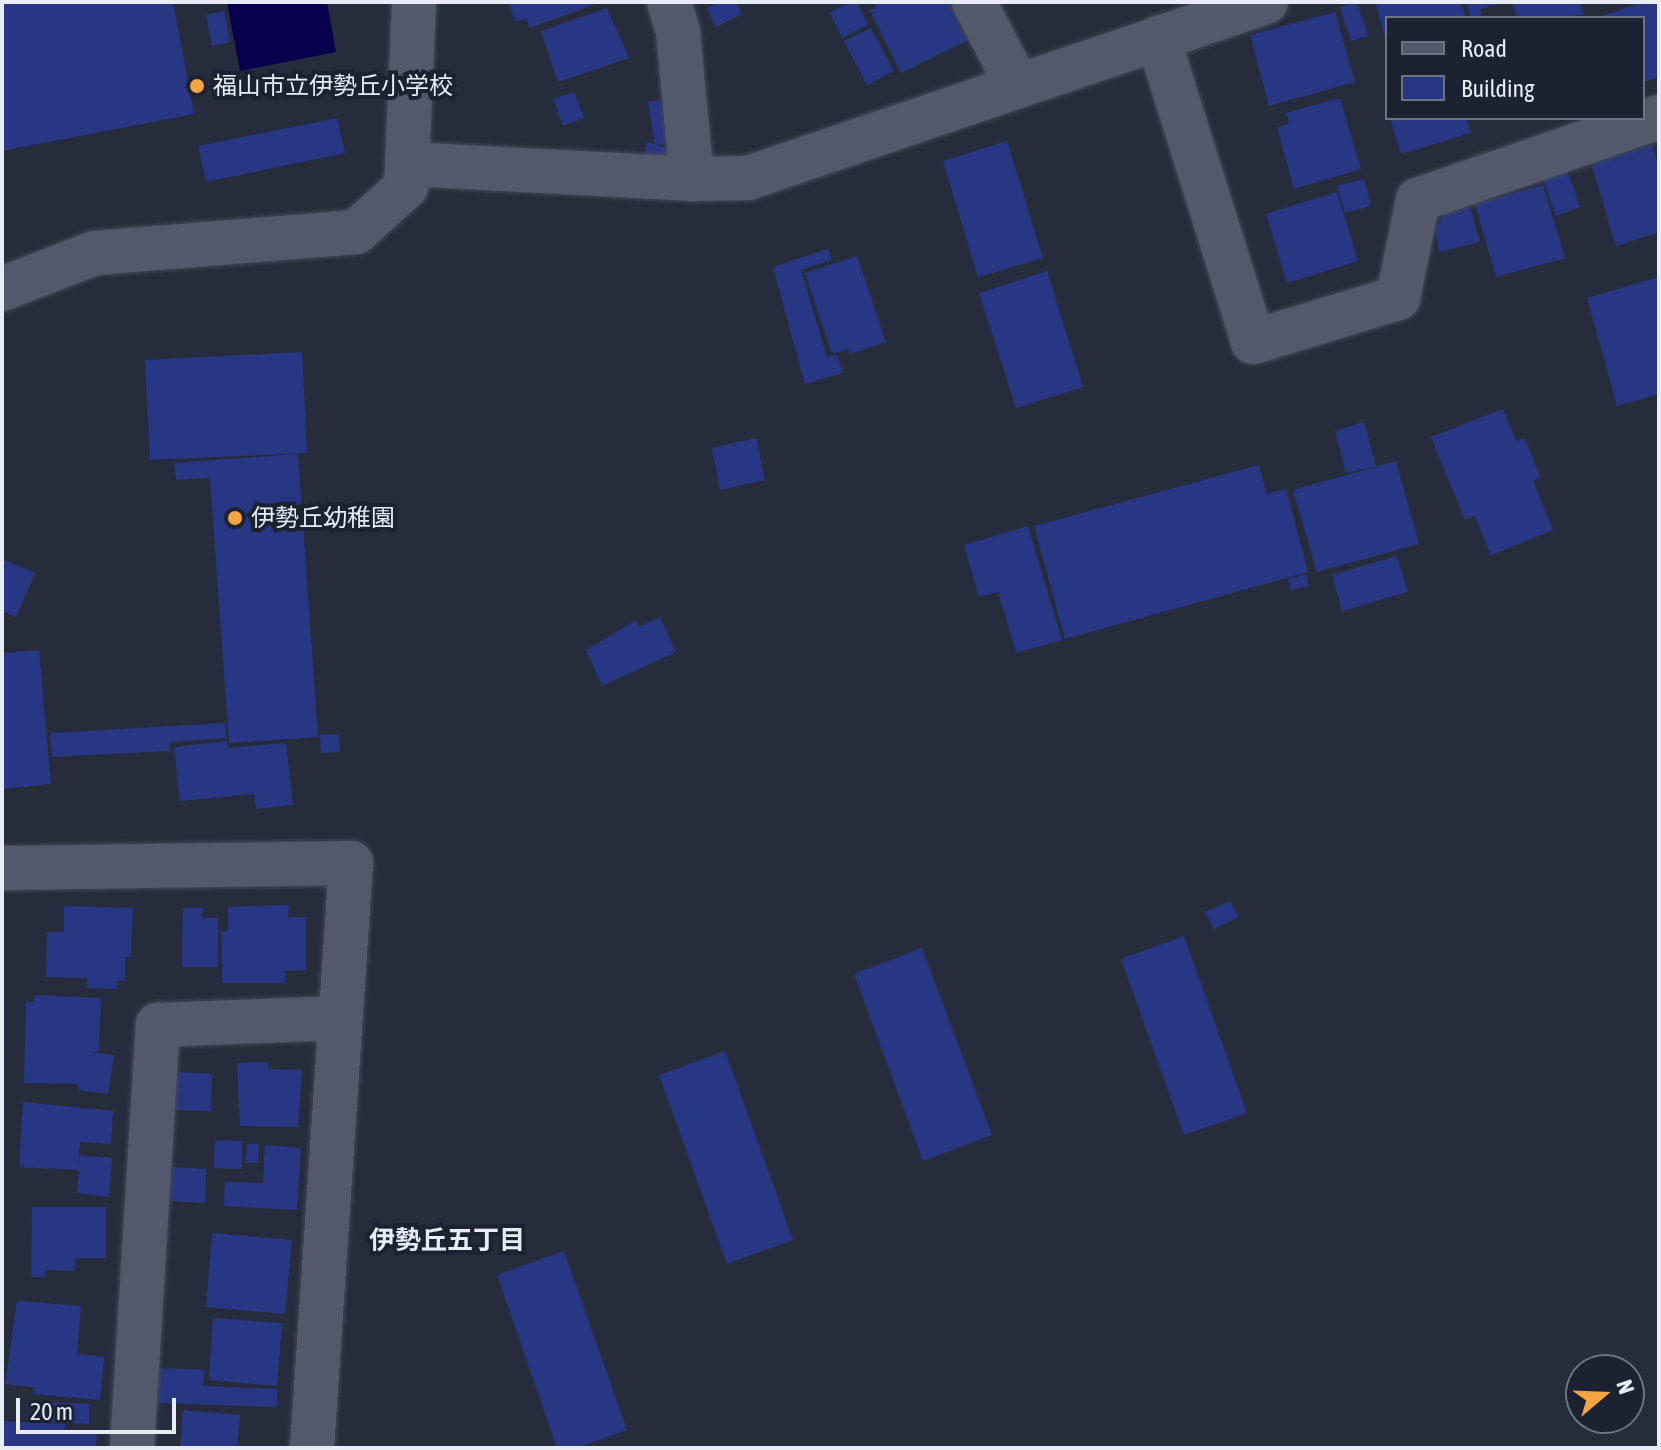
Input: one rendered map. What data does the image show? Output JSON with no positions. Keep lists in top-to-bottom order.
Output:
{
  "districts": ["伊勢丘五丁目"],
  "places": ["福山市立伊勢丘小学校", "伊勢丘幼稚園"],
  "legend": ["Road", "Building"],
  "scale_bar": "20 m",
  "north": "right"
}
